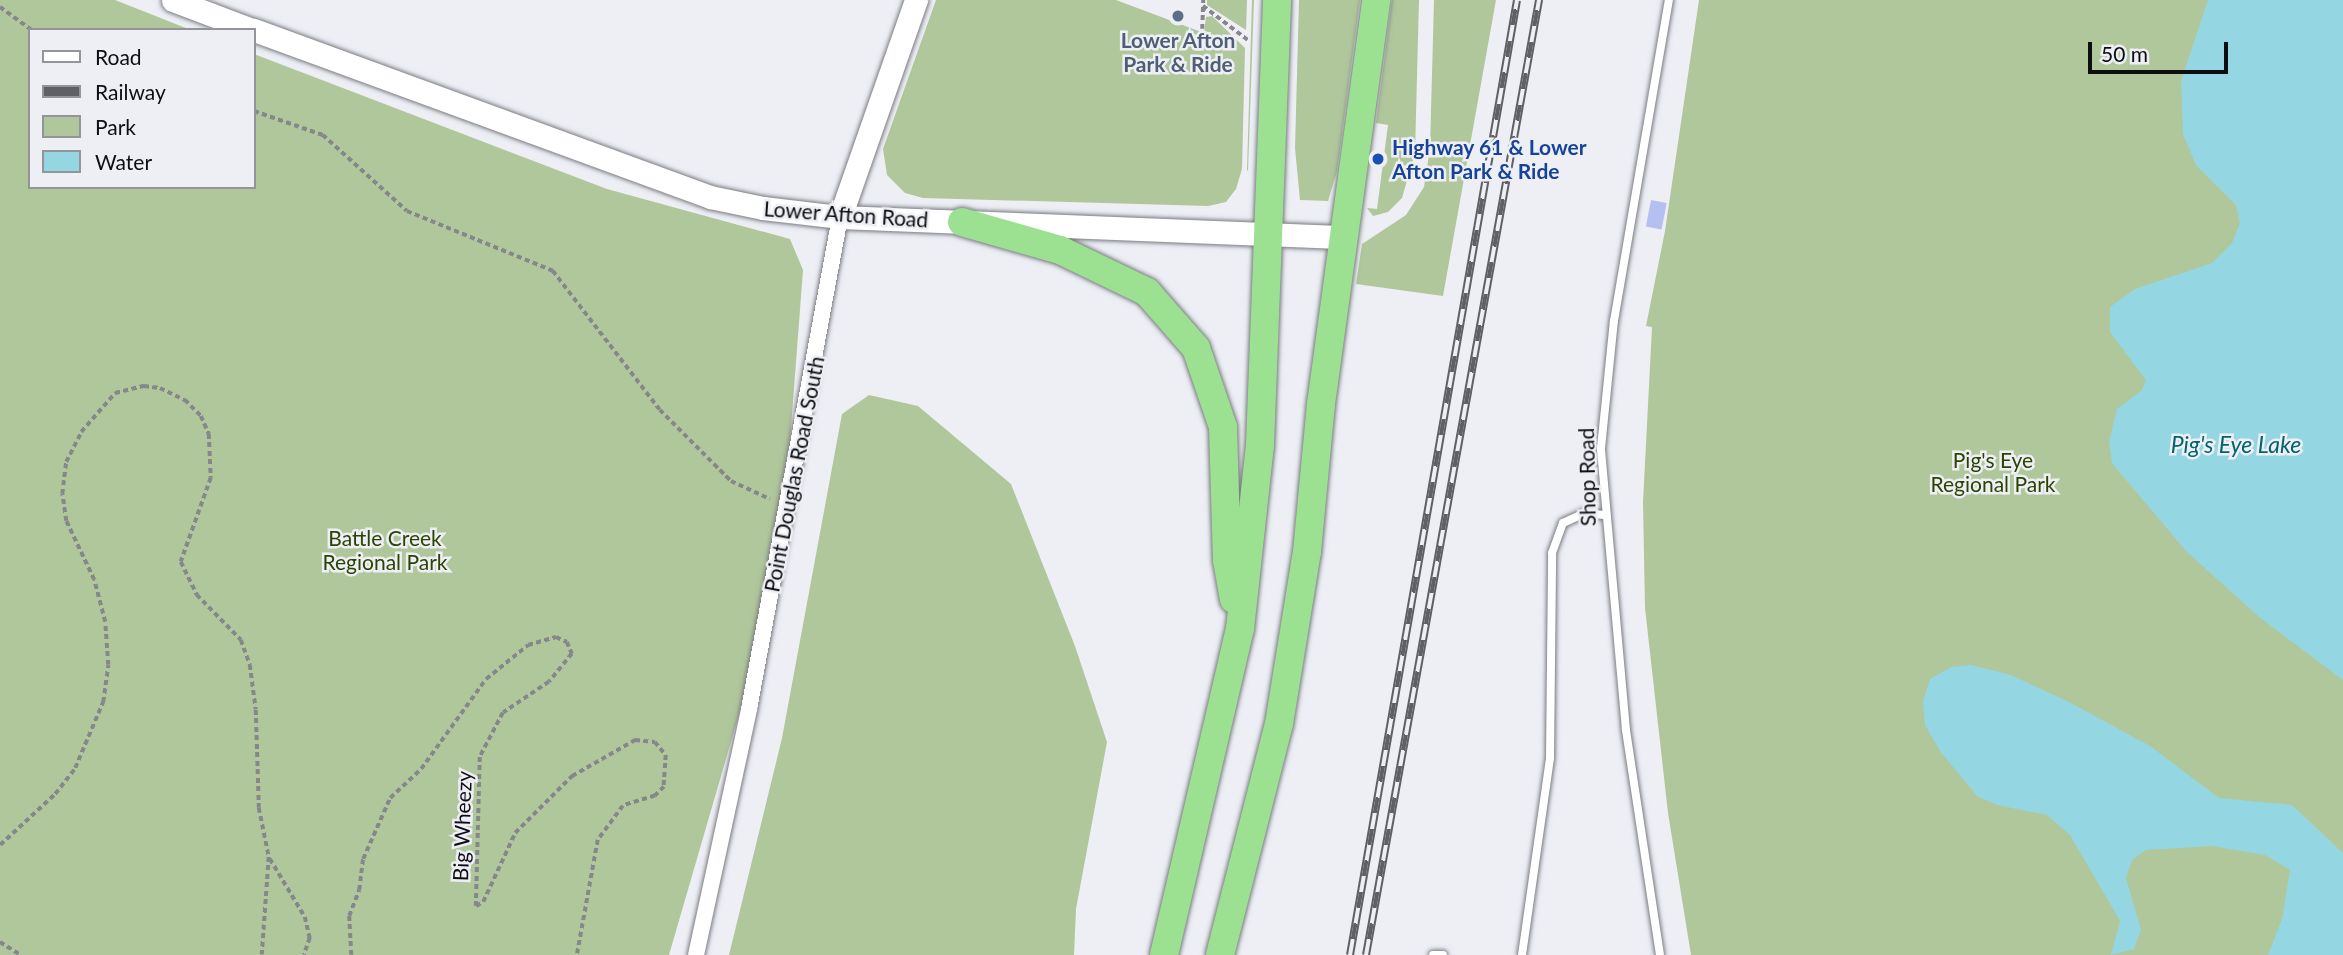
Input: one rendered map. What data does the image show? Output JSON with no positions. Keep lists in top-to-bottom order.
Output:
{
  "streets": {
    "main road": ["Lower Afton Road", "Point Douglas Road South"],
    "lane": ["Shop Road"],
    "path": ["Big Wheezy"]
  },
  "crossings": [
    ["Lower Afton Road", "Point Douglas Road South"]
  ],
  "water": ["Pig's Eye Lake"],
  "parks": ["Pig's Eye Regional Park", "Battle Creek Regional Park"],
  "places": ["Lower Afton Park & Ride", "Highway 61 & Lower Afton Park & Ride"],
  "legend": [
    "Road",
    "Railway",
    "Park",
    "Water"
  ],
  "scale_bar": "50 m"
}
